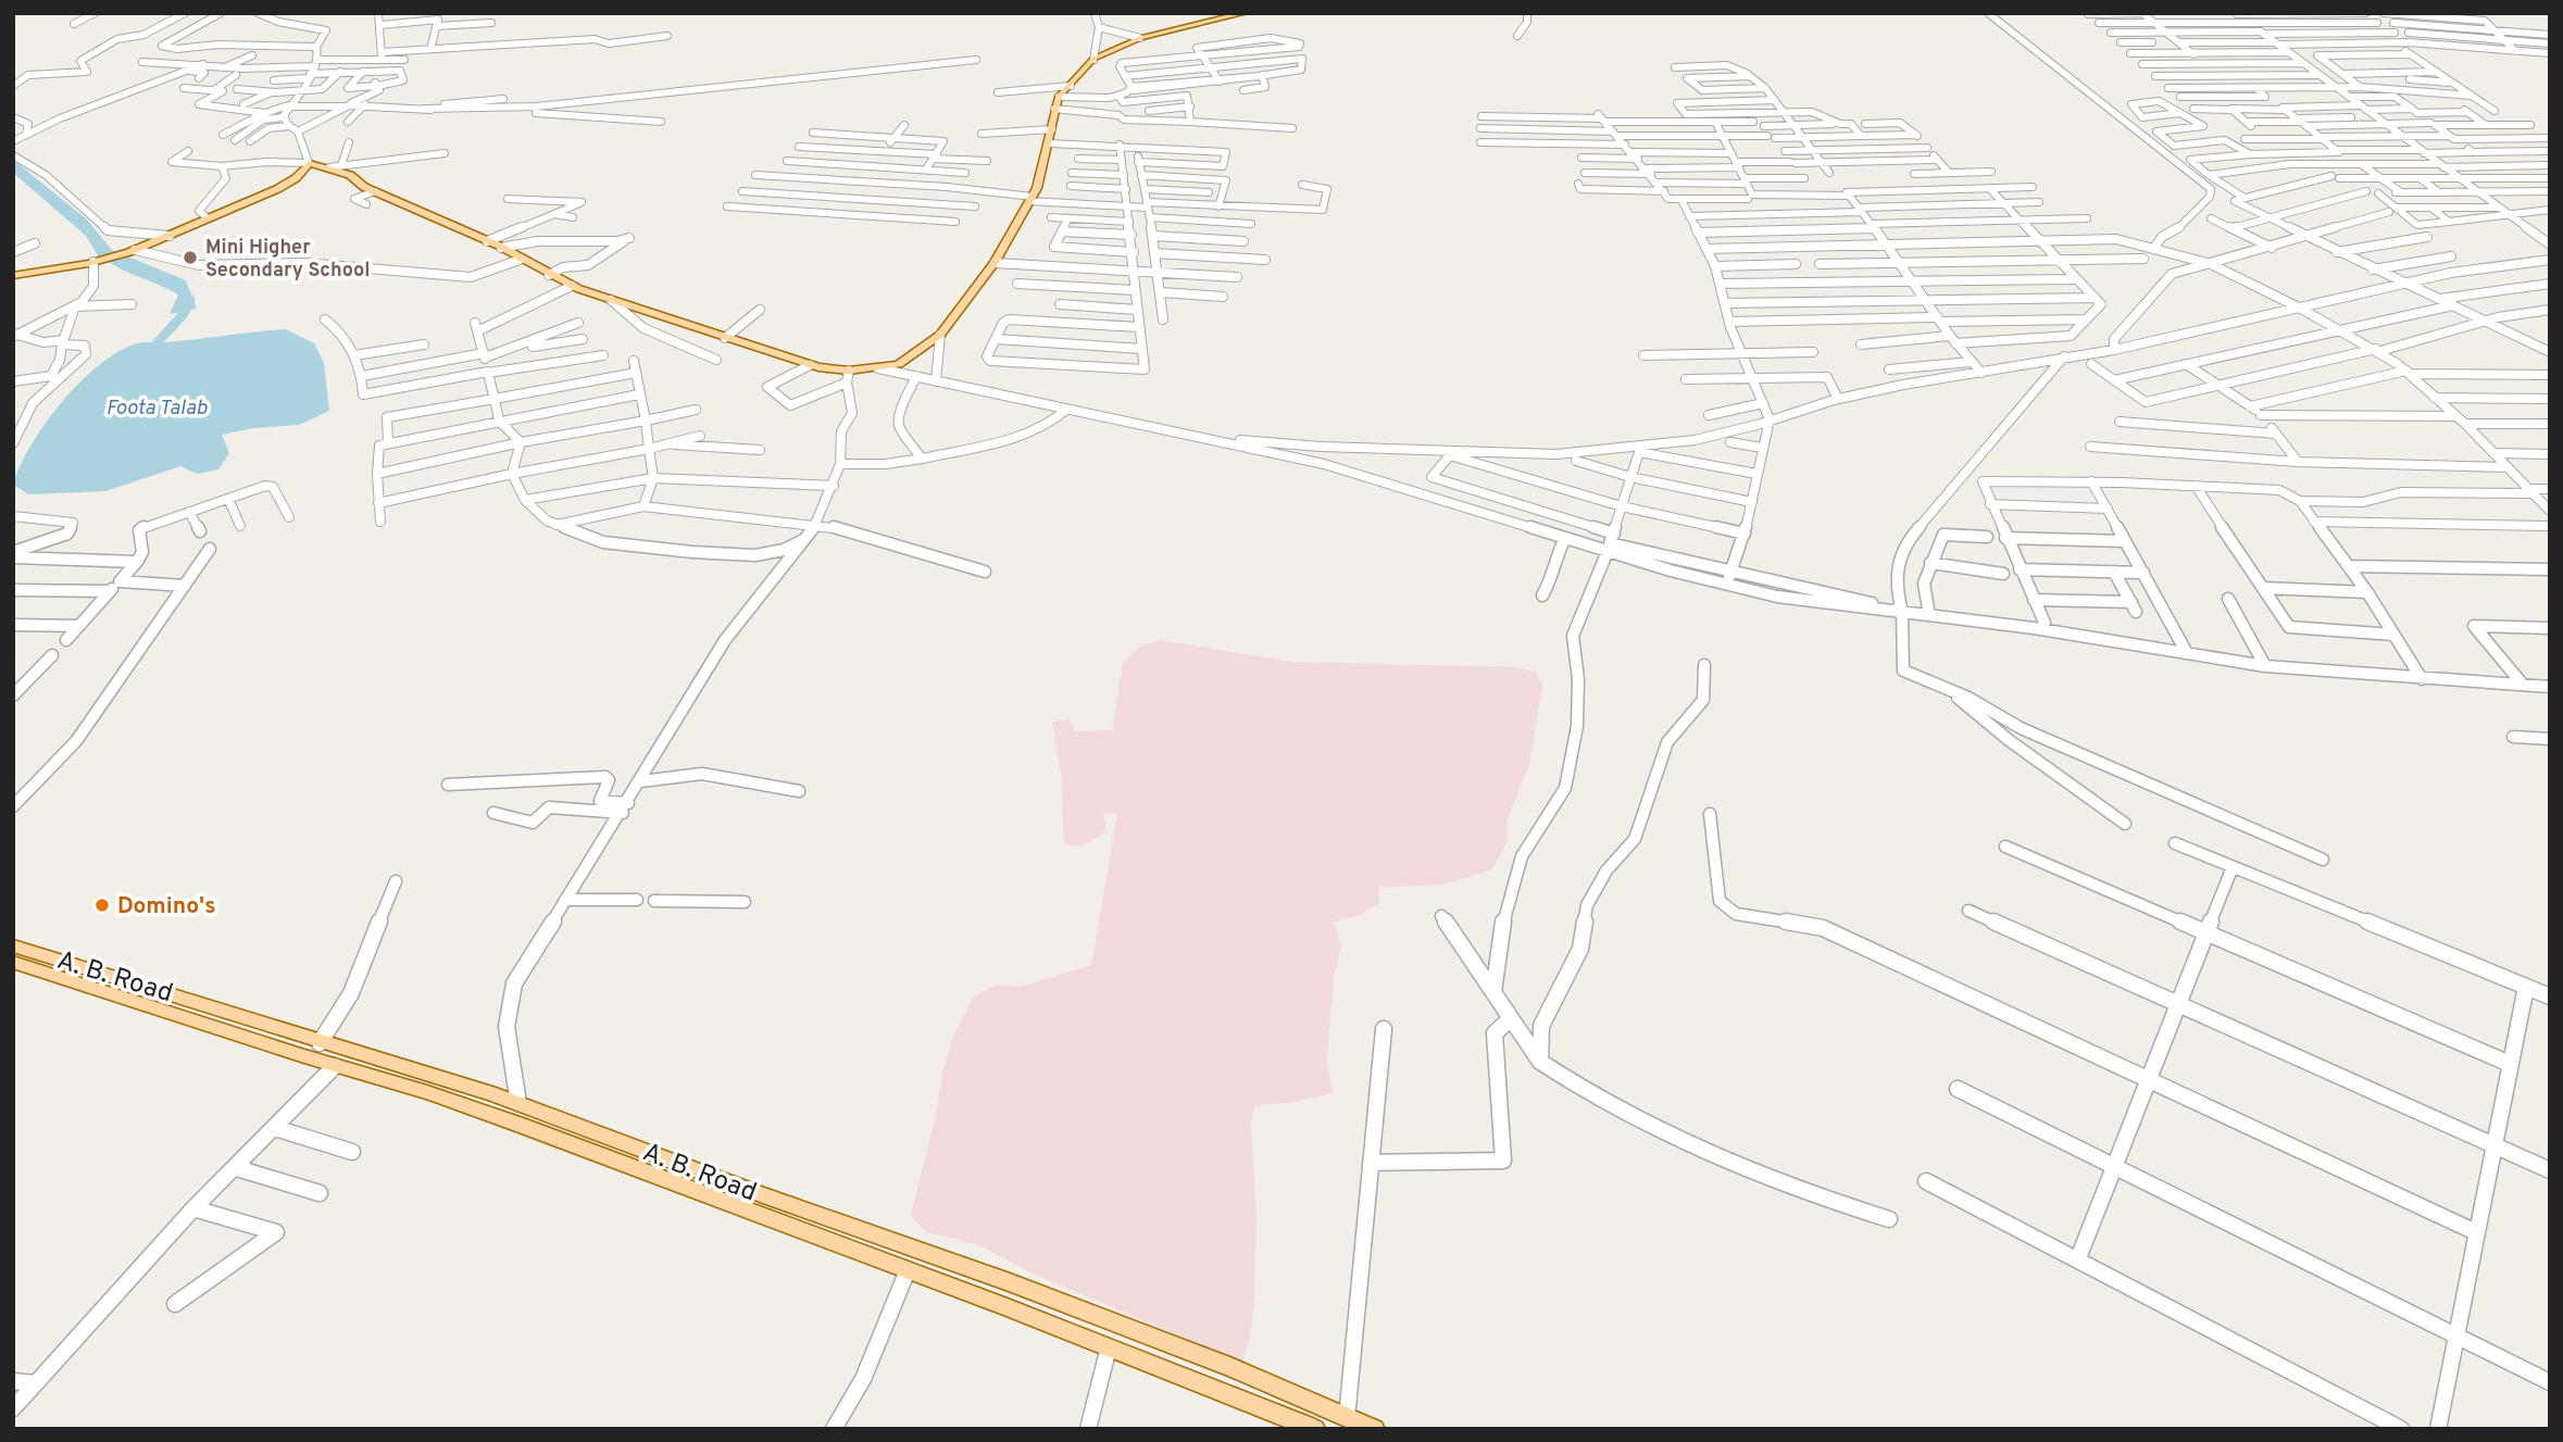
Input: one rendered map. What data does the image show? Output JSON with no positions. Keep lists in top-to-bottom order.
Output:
{
  "streets": {
    "main road": ["A. B. Road"]
  },
  "water": ["Foota Talab"],
  "places": ["Mini Higher Secondary School", "Domino's"]
}
